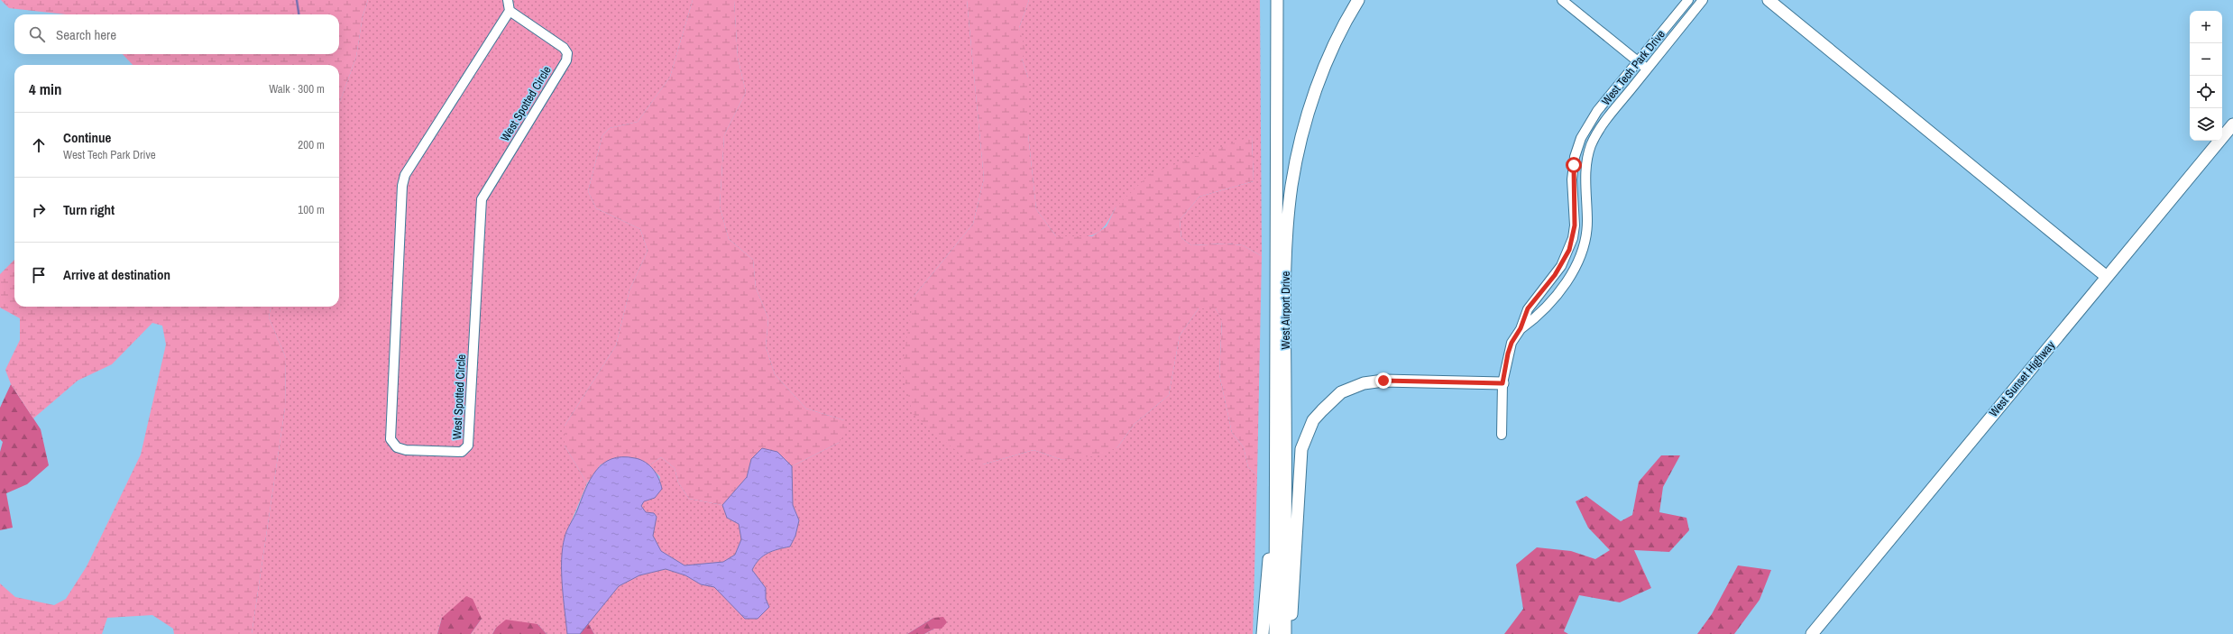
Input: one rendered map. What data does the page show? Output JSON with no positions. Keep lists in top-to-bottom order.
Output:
{
  "streets": {
    "main road": ["West Airport Drive", "West Sunset Highway"],
    "street": ["West Tech Park Drive", "West Spotted Circle"]
  },
  "page": {
    "map_buttons": ["+", "−"],
    "search": "Search here",
    "heading": ["4 min", "Walk · 300 m"],
    "list": [
      ["Continue", "West Tech Park Drive", "200 m"],
      ["Turn right", "100 m"],
      "Arrive at destination"
    ]
  }
}
